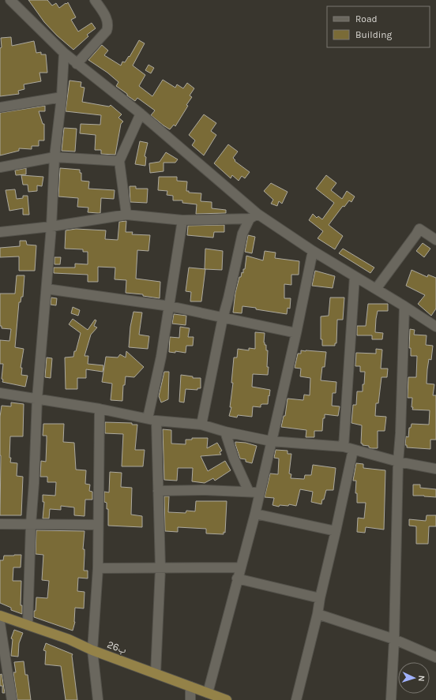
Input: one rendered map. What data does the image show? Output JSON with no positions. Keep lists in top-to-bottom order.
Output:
{
  "streets": {
    "highway": ["26ب"]
  },
  "legend": ["Road", "Building"],
  "north": "right"
}
